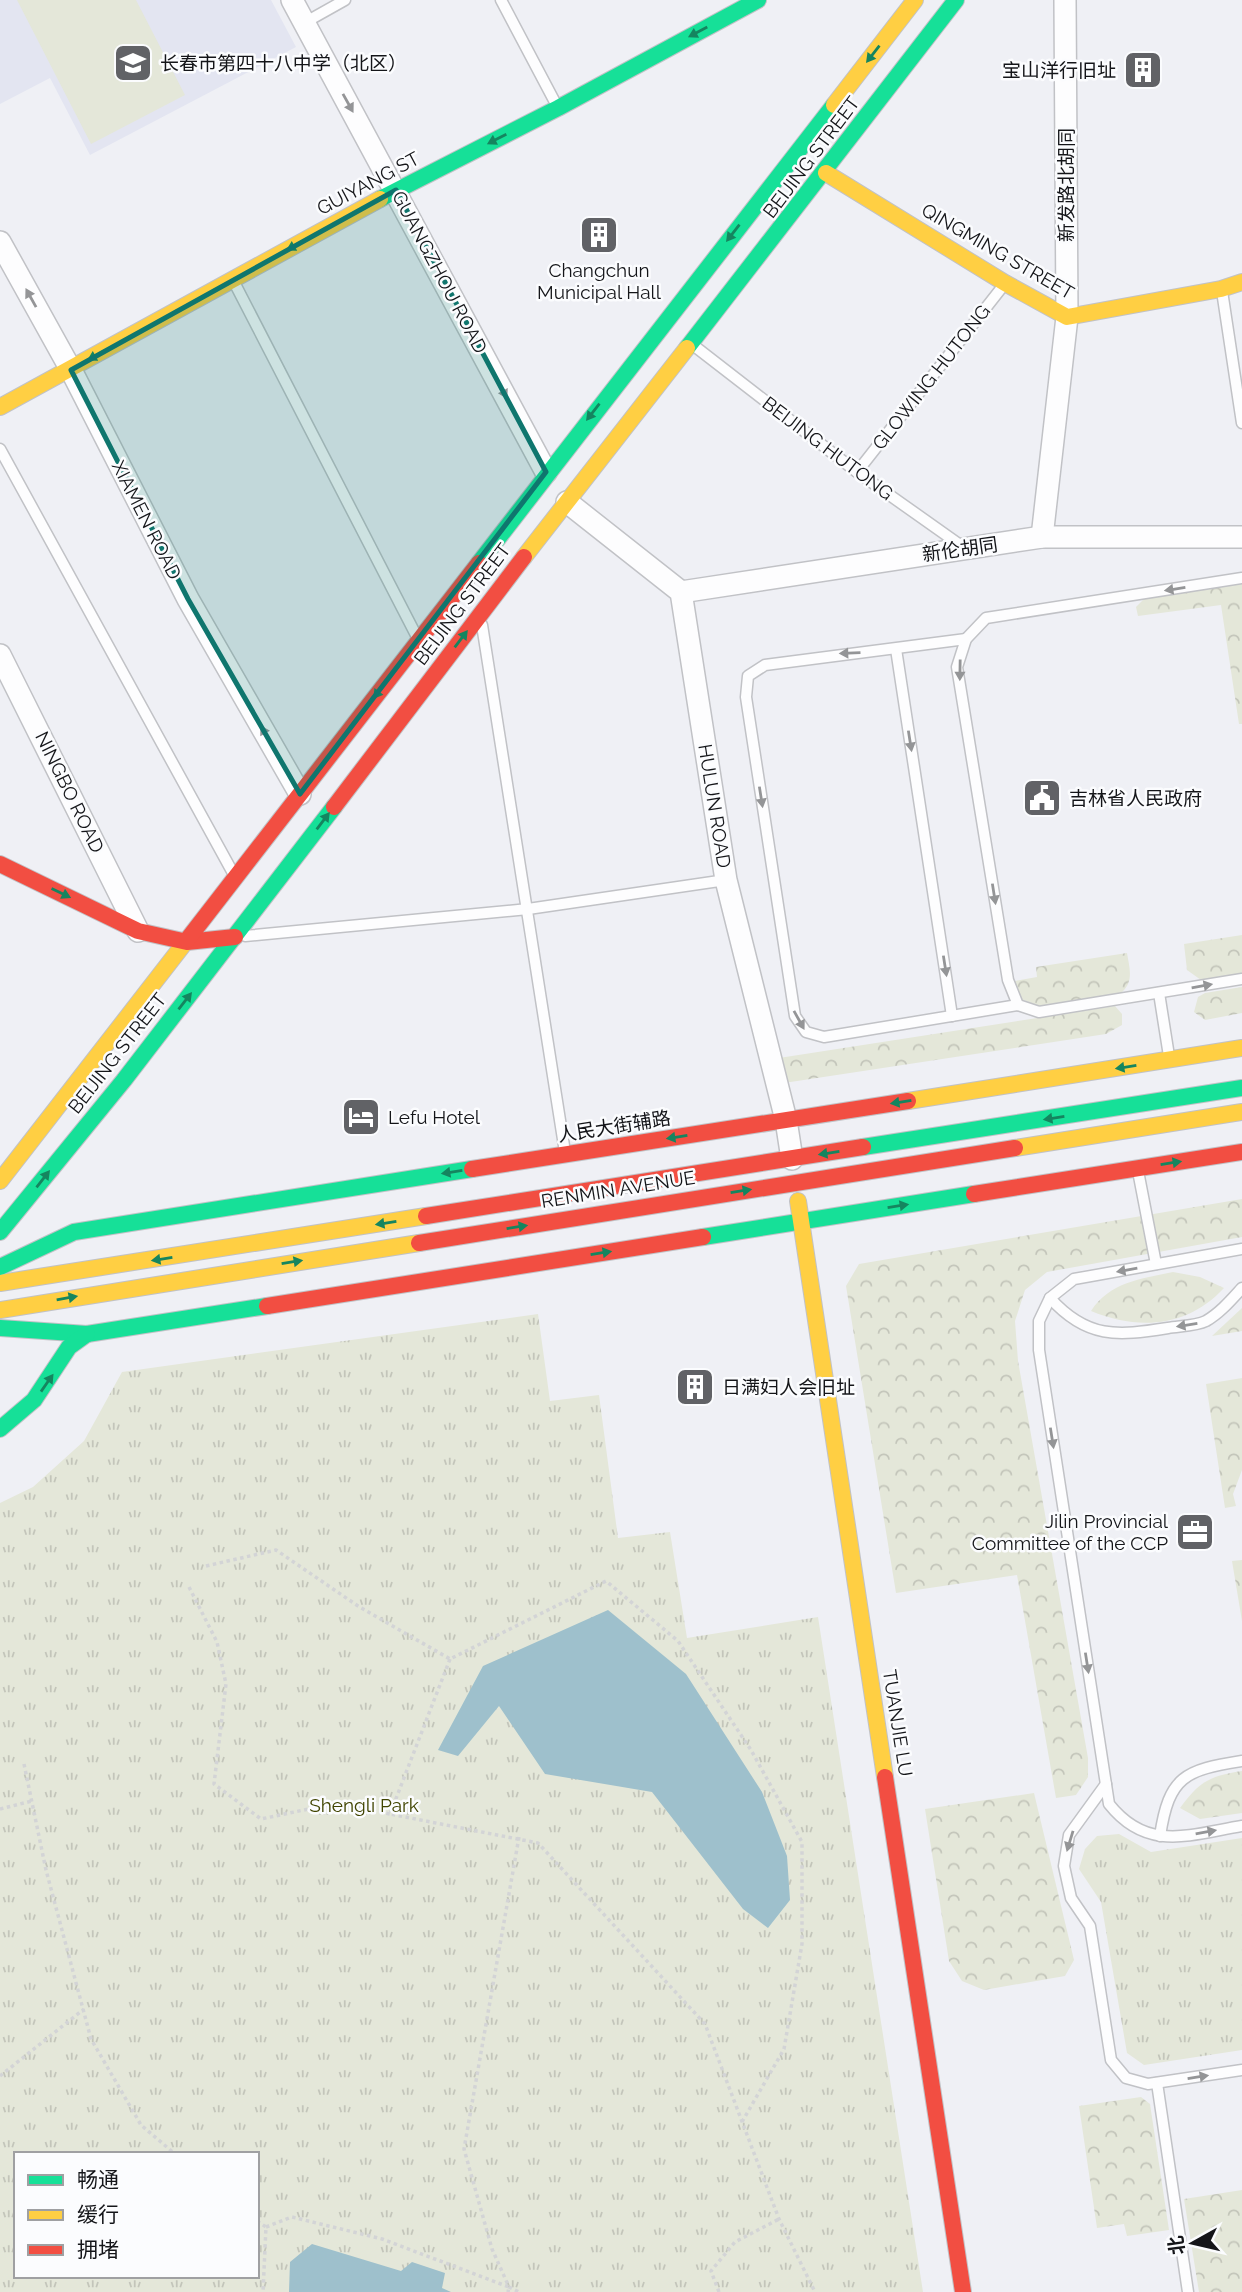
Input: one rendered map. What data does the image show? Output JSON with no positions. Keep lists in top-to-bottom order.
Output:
{
  "streets": {
    "main road": [
      "BEIJING STREET",
      "GUIYANG ST",
      "QINGMING STREET",
      "人民大街辅路",
      "RENMIN AVENUE",
      "TUANJIE LU"
    ],
    "street": [
      "新发路北胡同",
      "GUANGZHOU ROAD",
      "XIAMEN ROAD",
      "新伦胡同",
      "NINGBO ROAD",
      "HULUN ROAD"
    ],
    "lane": ["GLOWING HUTONG", "BEIJING HUTONG"]
  },
  "crossings": [
    ["BEIJING STREET", "QINGMING STREET"],
    ["BEIJING STREET", "GUANGZHOU ROAD"],
    ["BEIJING STREET", "BEIJING HUTONG"],
    ["BEIJING STREET", "XIAMEN ROAD"],
    ["GUIYANG ST", "GUANGZHOU ROAD"],
    ["GUIYANG ST", "XIAMEN ROAD"],
    ["新发路北胡同", "QINGMING STREET"],
    ["新发路北胡同", "新伦胡同"],
    ["QINGMING STREET", "GLOWING HUTONG"],
    ["GLOWING HUTONG", "BEIJING HUTONG"],
    ["BEIJING HUTONG", "新伦胡同"],
    ["新伦胡同", "HULUN ROAD"],
    ["HULUN ROAD", "人民大街辅路"],
    ["HULUN ROAD", "RENMIN AVENUE"],
    ["HULUN ROAD", "TUANJIE LU"],
    ["RENMIN AVENUE", "TUANJIE LU"]
  ],
  "one_way": ["GUIYANG ST", "GUANGZHOU ROAD", "XIAMEN ROAD"],
  "parks": ["Shengli Park"],
  "places": {
    "school or university": ["长春市第四十八中学（北区）"],
    "building": ["宝山洋行旧址", "Changchun Municipal Hall", "日满妇人会旧址"],
    "public building": ["吉林省人民政府"],
    "hotel": ["Lefu Hotel"],
    "office": ["Jilin Provincial Committee of the CCP"]
  },
  "legend": ["畅通", "缓行", "拥堵"],
  "north": "left"
}
